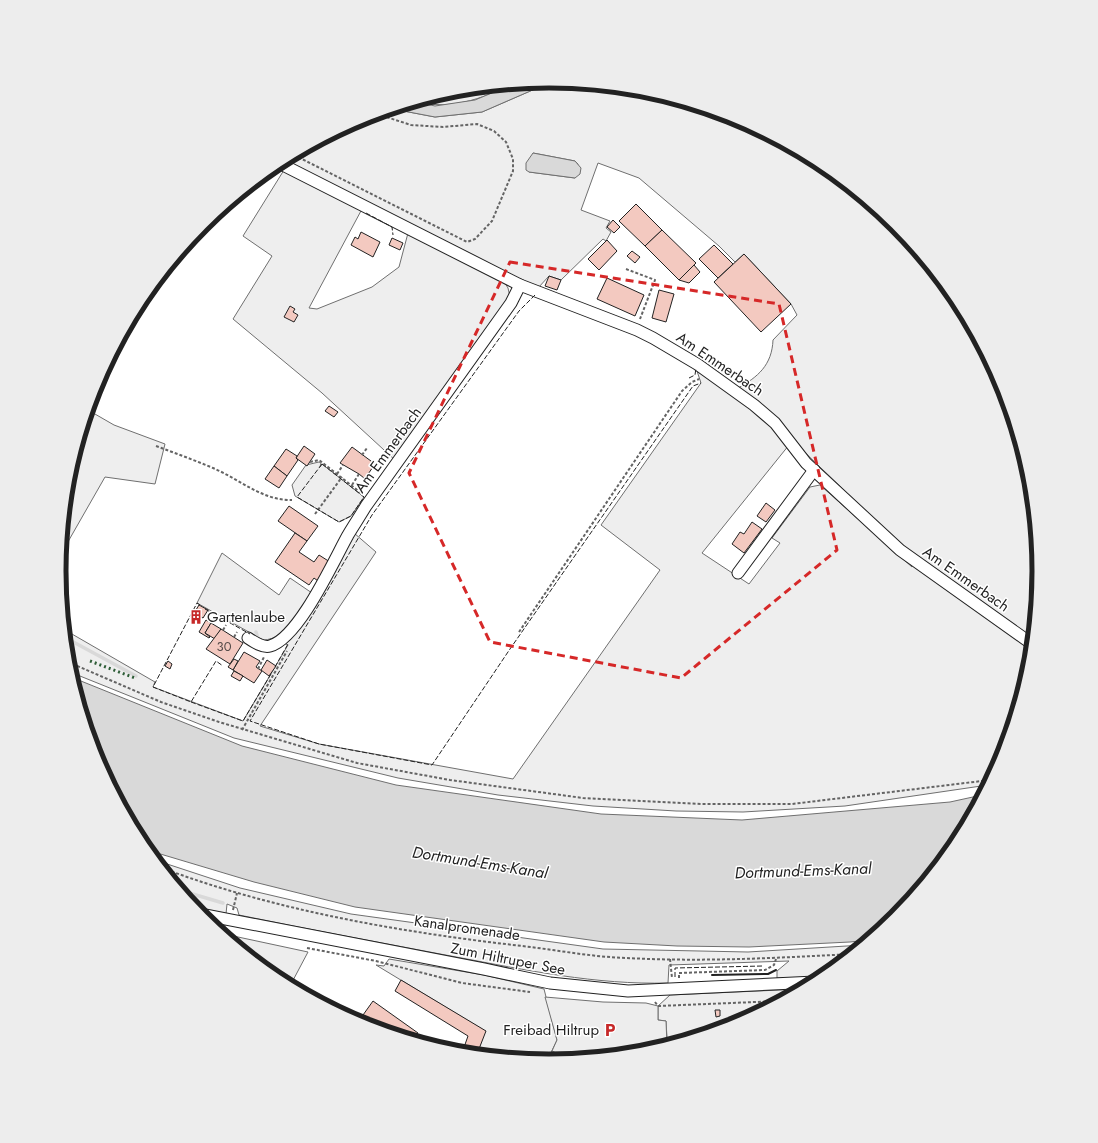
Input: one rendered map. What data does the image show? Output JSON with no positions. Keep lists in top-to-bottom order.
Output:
{
  "streets": {
    "street": ["Am Emmerbach", "Zum Hiltruper See"],
    "path": ["Kanalpromenade"]
  },
  "water": ["Dortmund-Ems-Kanal"],
  "places": {
    "building": ["Gartenlaube"],
    "parking": ["Freibad Hiltrup"]
  },
  "house_numbers": ["30"]
}
